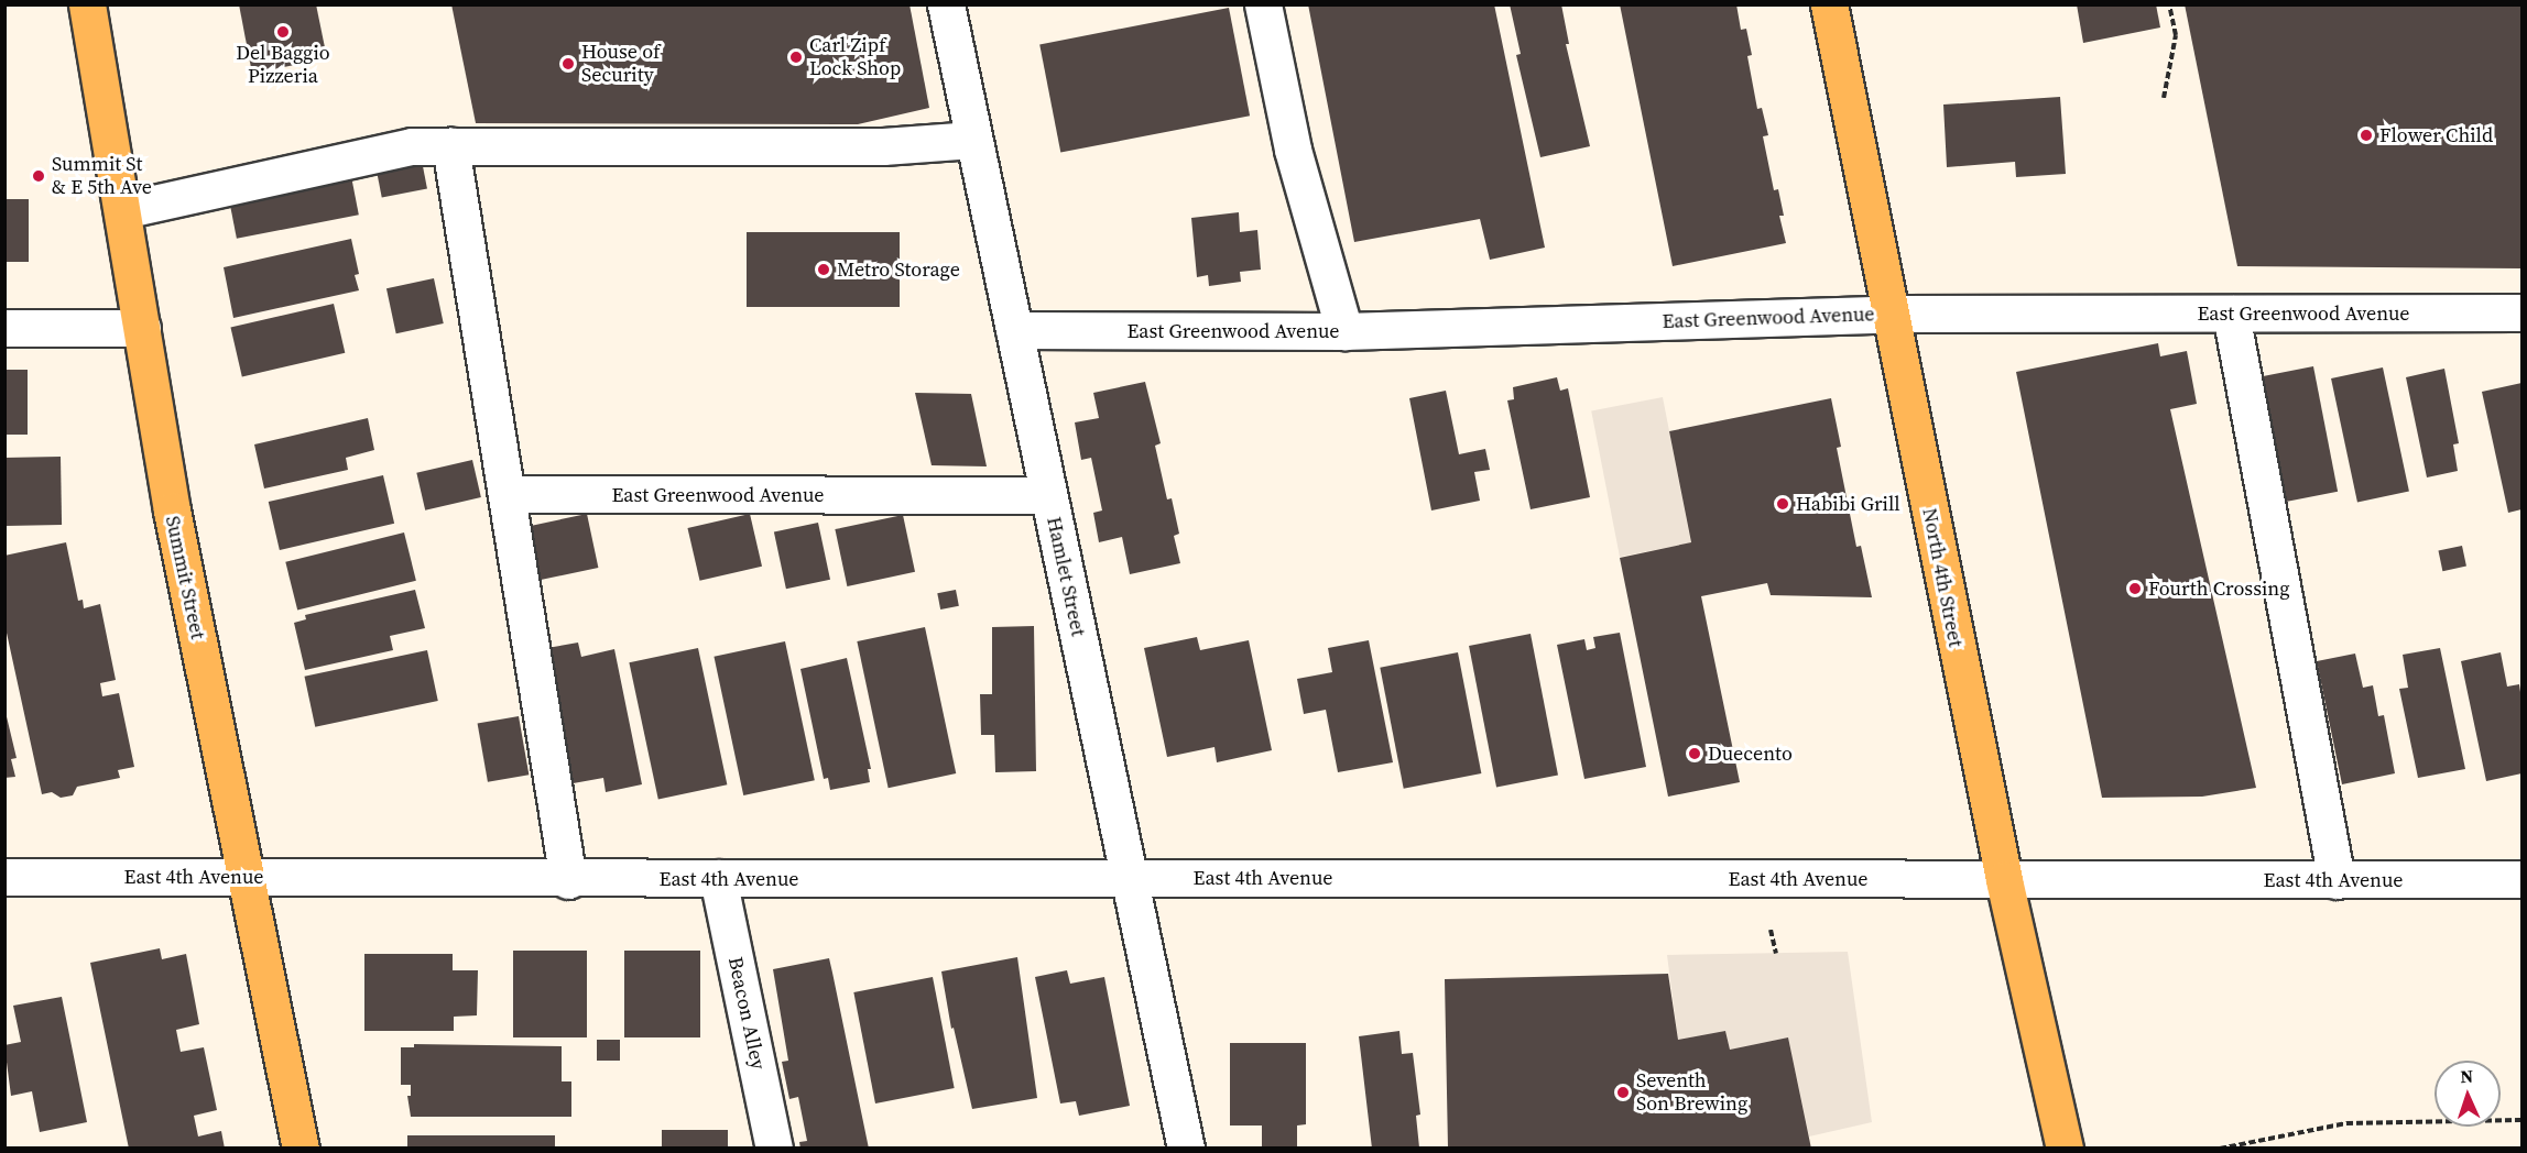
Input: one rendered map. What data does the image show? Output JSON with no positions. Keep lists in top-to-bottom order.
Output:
{
  "streets": {
    "main road": ["Summit Street", "North 4th Street"],
    "street": [
      "East Greenwood Avenue",
      "Hamlet Street",
      "East 4th Avenue",
      "Beacon Alley"
    ]
  },
  "crossings": [
    ["East Greenwood Avenue", "Hamlet Street"],
    ["East Greenwood Avenue", "North 4th Street"],
    ["Hamlet Street", "East 4th Avenue"],
    ["Summit Street", "East 4th Avenue"],
    ["North 4th Street", "East 4th Avenue"],
    ["East 4th Avenue", "Beacon Alley"]
  ],
  "places": [
    "Del Baggio Pizzeria",
    "Carl Zipf Lock Shop",
    "House of Security",
    "Flower Child",
    "Summit St & E 5th Ave",
    "Metro Storage",
    "Habibi Grill",
    "Fourth Crossing",
    "Duecento",
    "Seventh Son Brewing"
  ],
  "north": "top"
}
